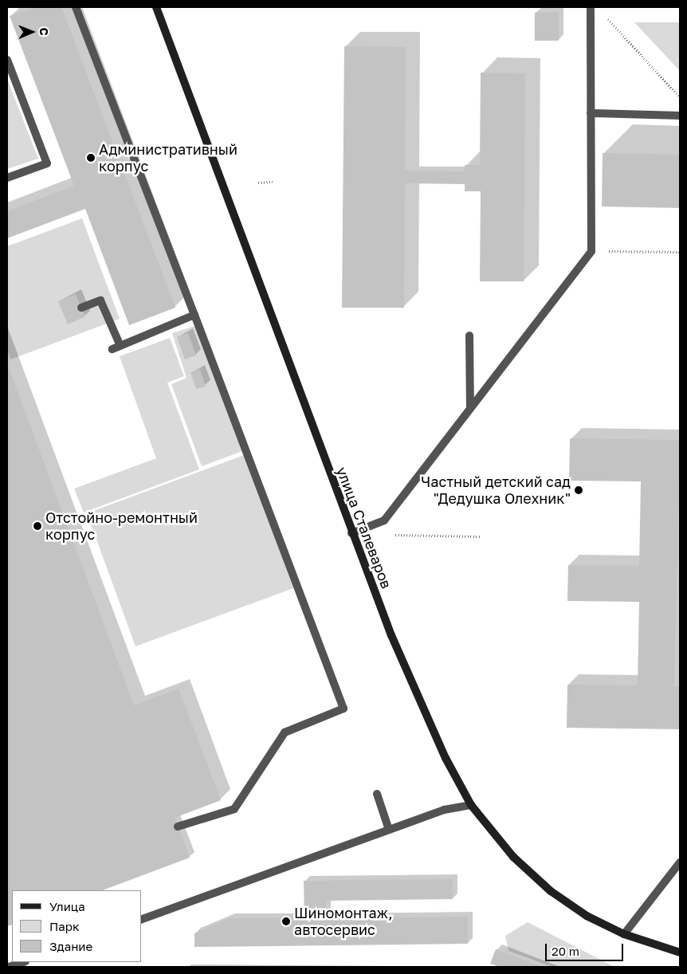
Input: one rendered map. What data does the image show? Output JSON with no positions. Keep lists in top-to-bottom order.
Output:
{
  "streets": {
    "main road": ["улица Сталеваров"]
  },
  "places": [
    "Административный корпус",
    "Частный детский сад \"Дедушка Олехник\"",
    "Отстойно-ремонтный корпус",
    "Шиномонтаж, автосервис"
  ],
  "legend": ["Улица", "Парк", "Здание"],
  "scale_bar": "20 m",
  "north": "right"
}
